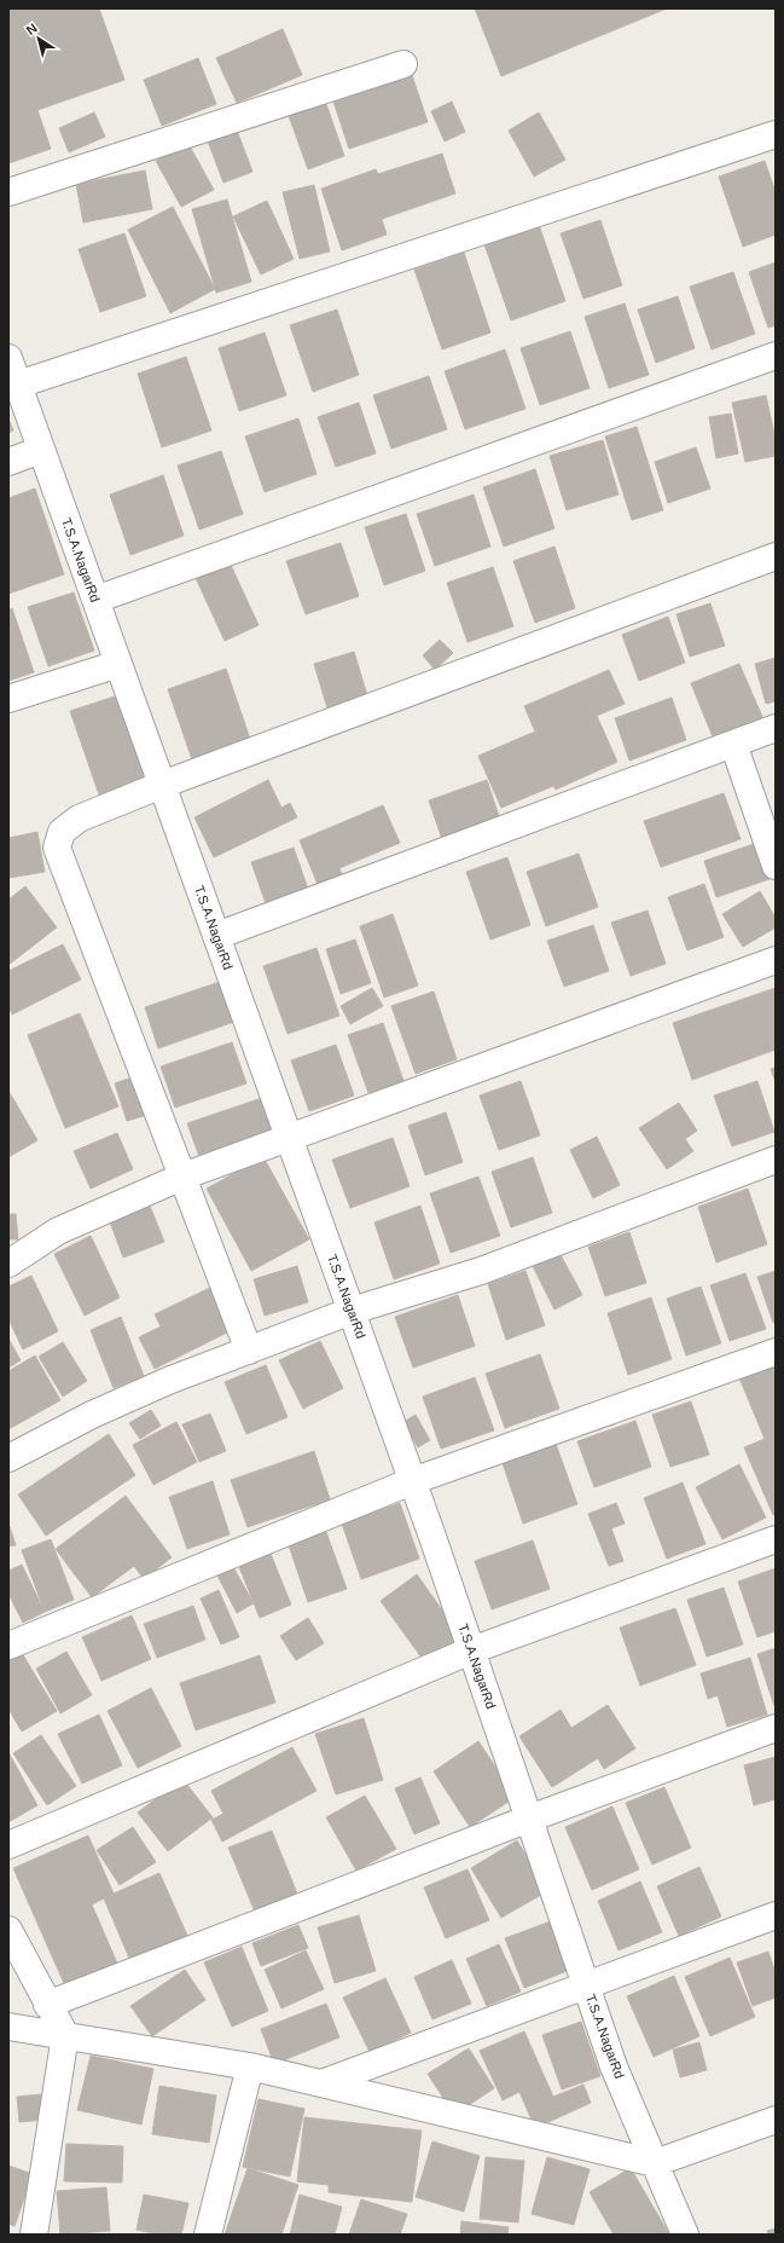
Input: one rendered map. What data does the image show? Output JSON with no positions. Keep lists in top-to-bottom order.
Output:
{
  "streets": {
    "street": ["T.S.A.NagarRd"]
  },
  "north": "top left"
}
